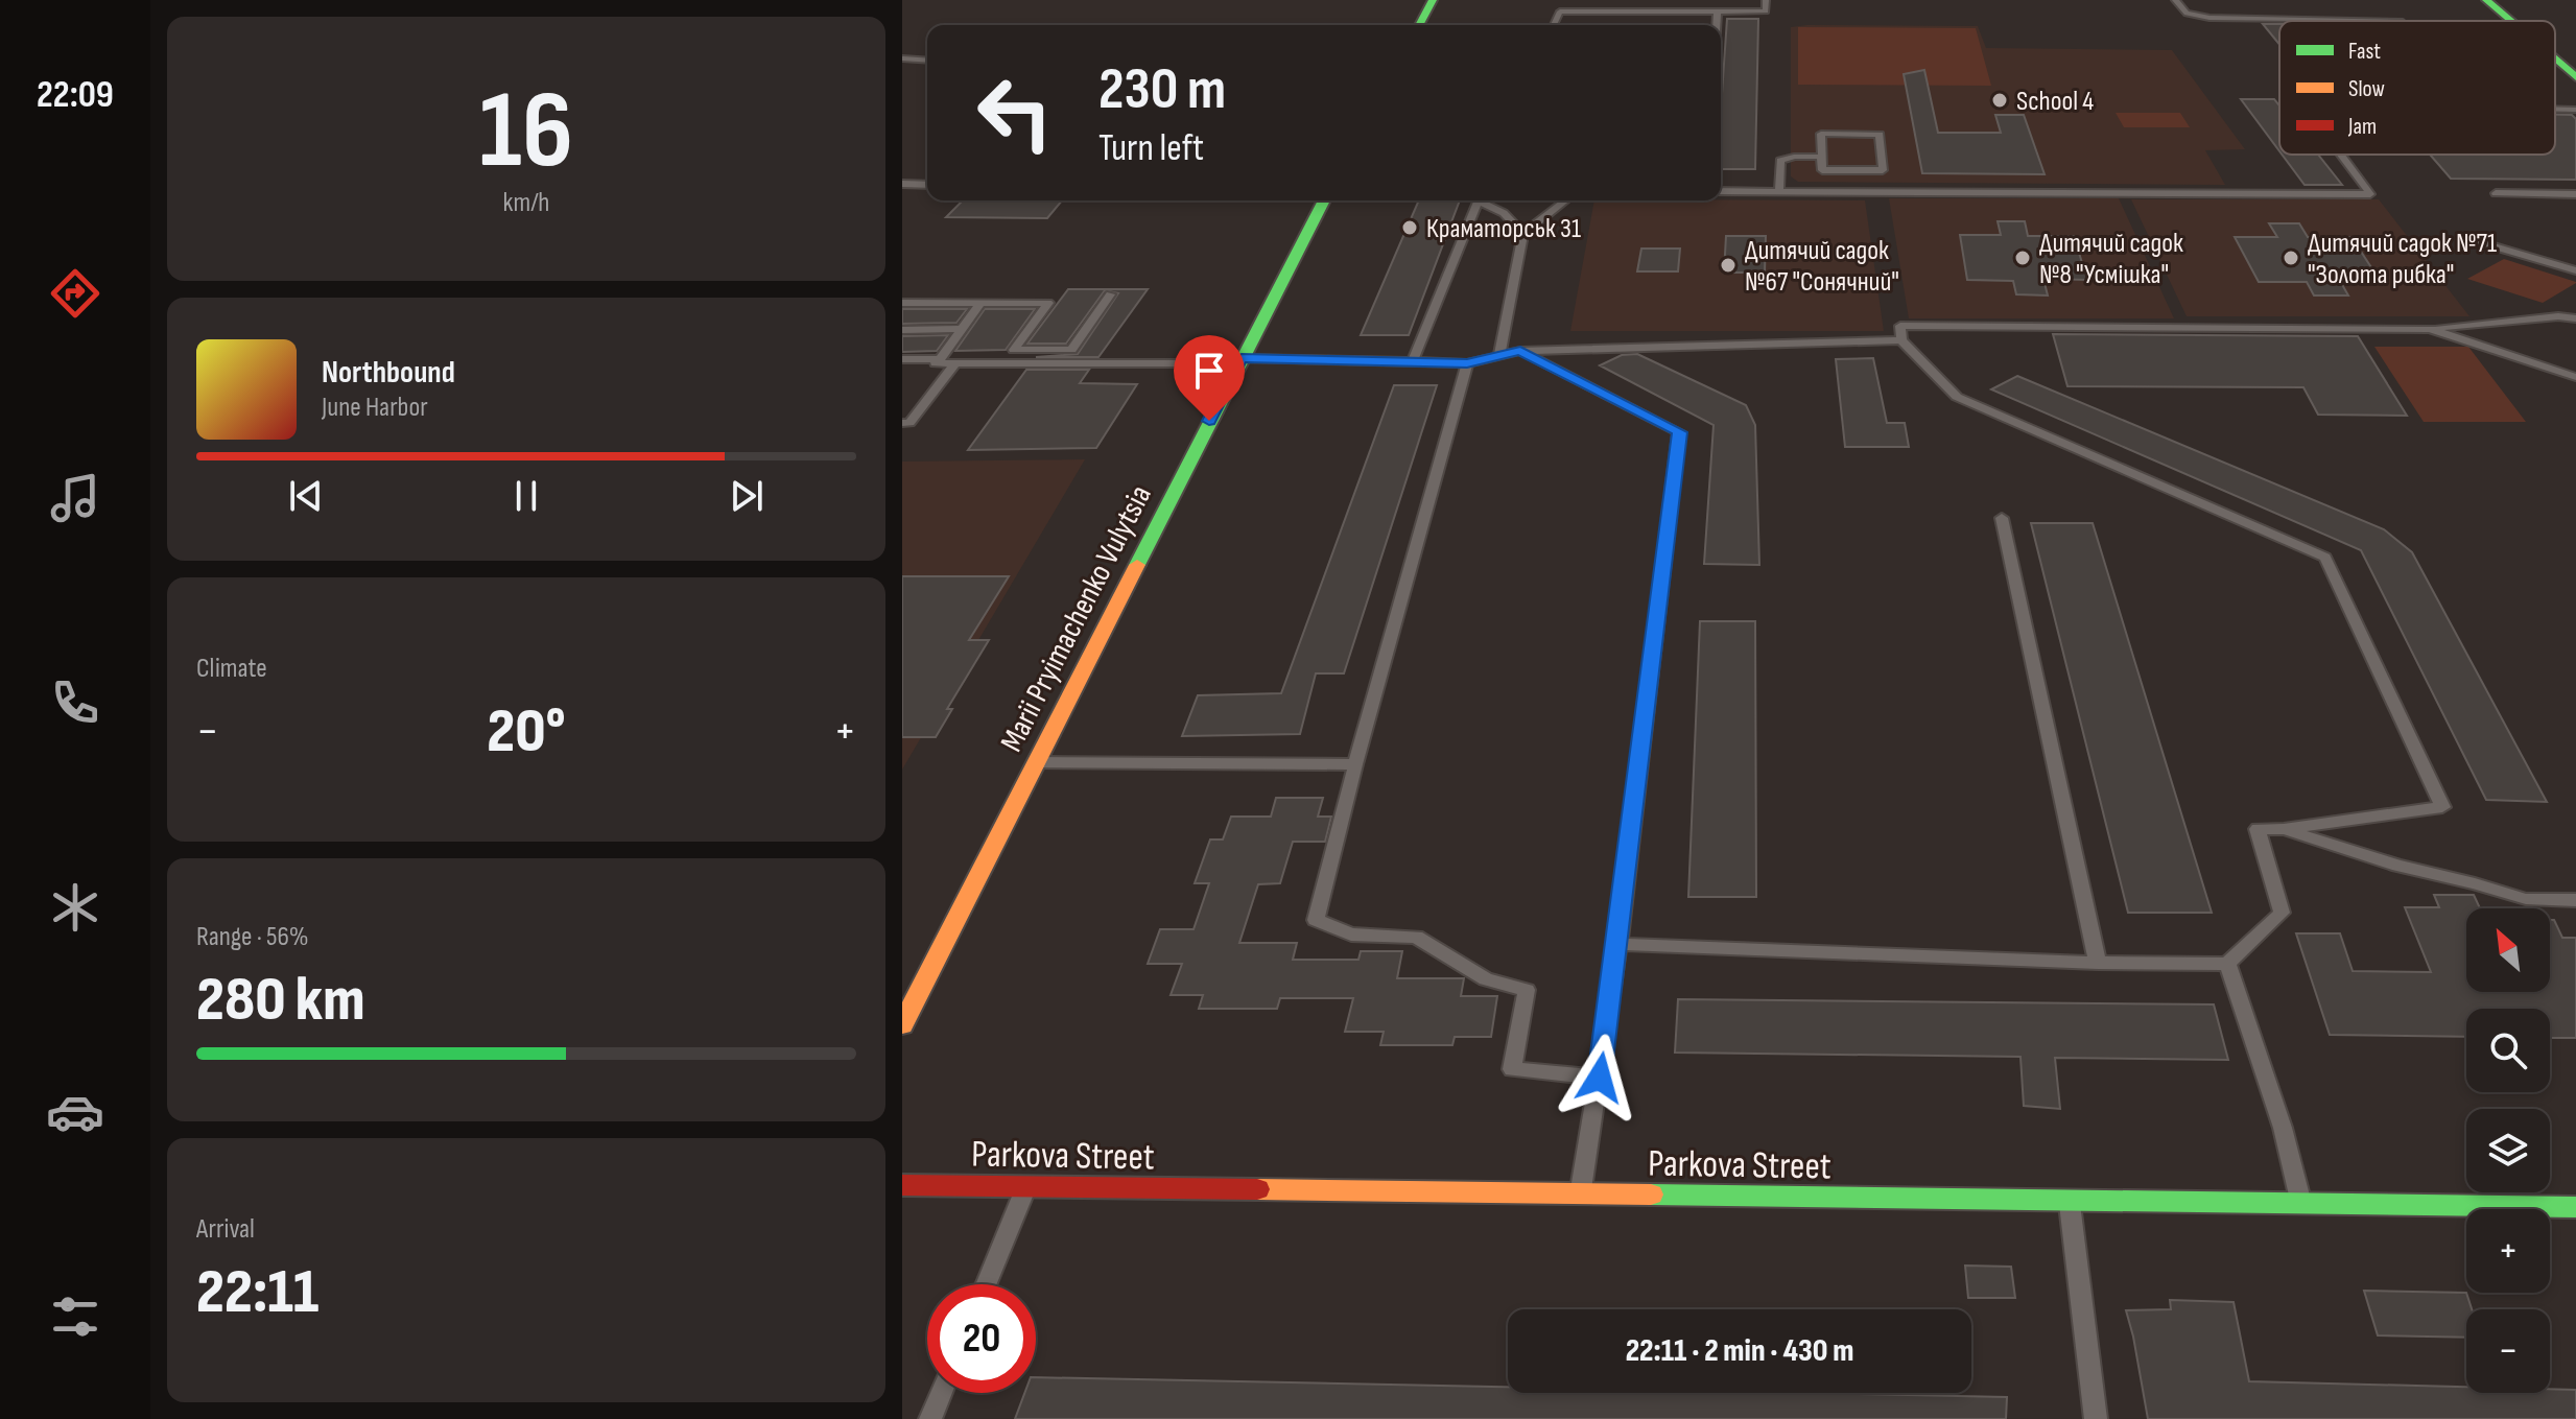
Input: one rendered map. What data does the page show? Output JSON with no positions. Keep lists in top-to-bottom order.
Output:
{
  "streets": {
    "street": ["Marii Pryimachenko Vulytsia", "Parkova Street"]
  },
  "places": [
    "School 4",
    "Краматорськ 31",
    "Дитячий садок №8 \"Усмішка\"",
    "Дитячий садок №71 \"Золота рибка\"",
    "Дитячий садок №67 \"Сонячний\""
  ],
  "legend": ["Fast", "Slow", "Jam"],
  "north": "top left",
  "page": {
    "tabs": "22:09",
    "tile": [
      ["16", "km/h"],
      "Climate",
      ["Range · 56%", "280 km"],
      ["Arrival", "22:11"]
    ],
    "turn": ["230 m", "Turn left"],
    "song": ["Northbound", "June Harbor"],
    "heat": ["−", "20°", "+"],
    "map_buttons": ["+", "−"],
    "limit": "20",
    "trip": "22:11 · 2 min · 430 m"
  }
}
